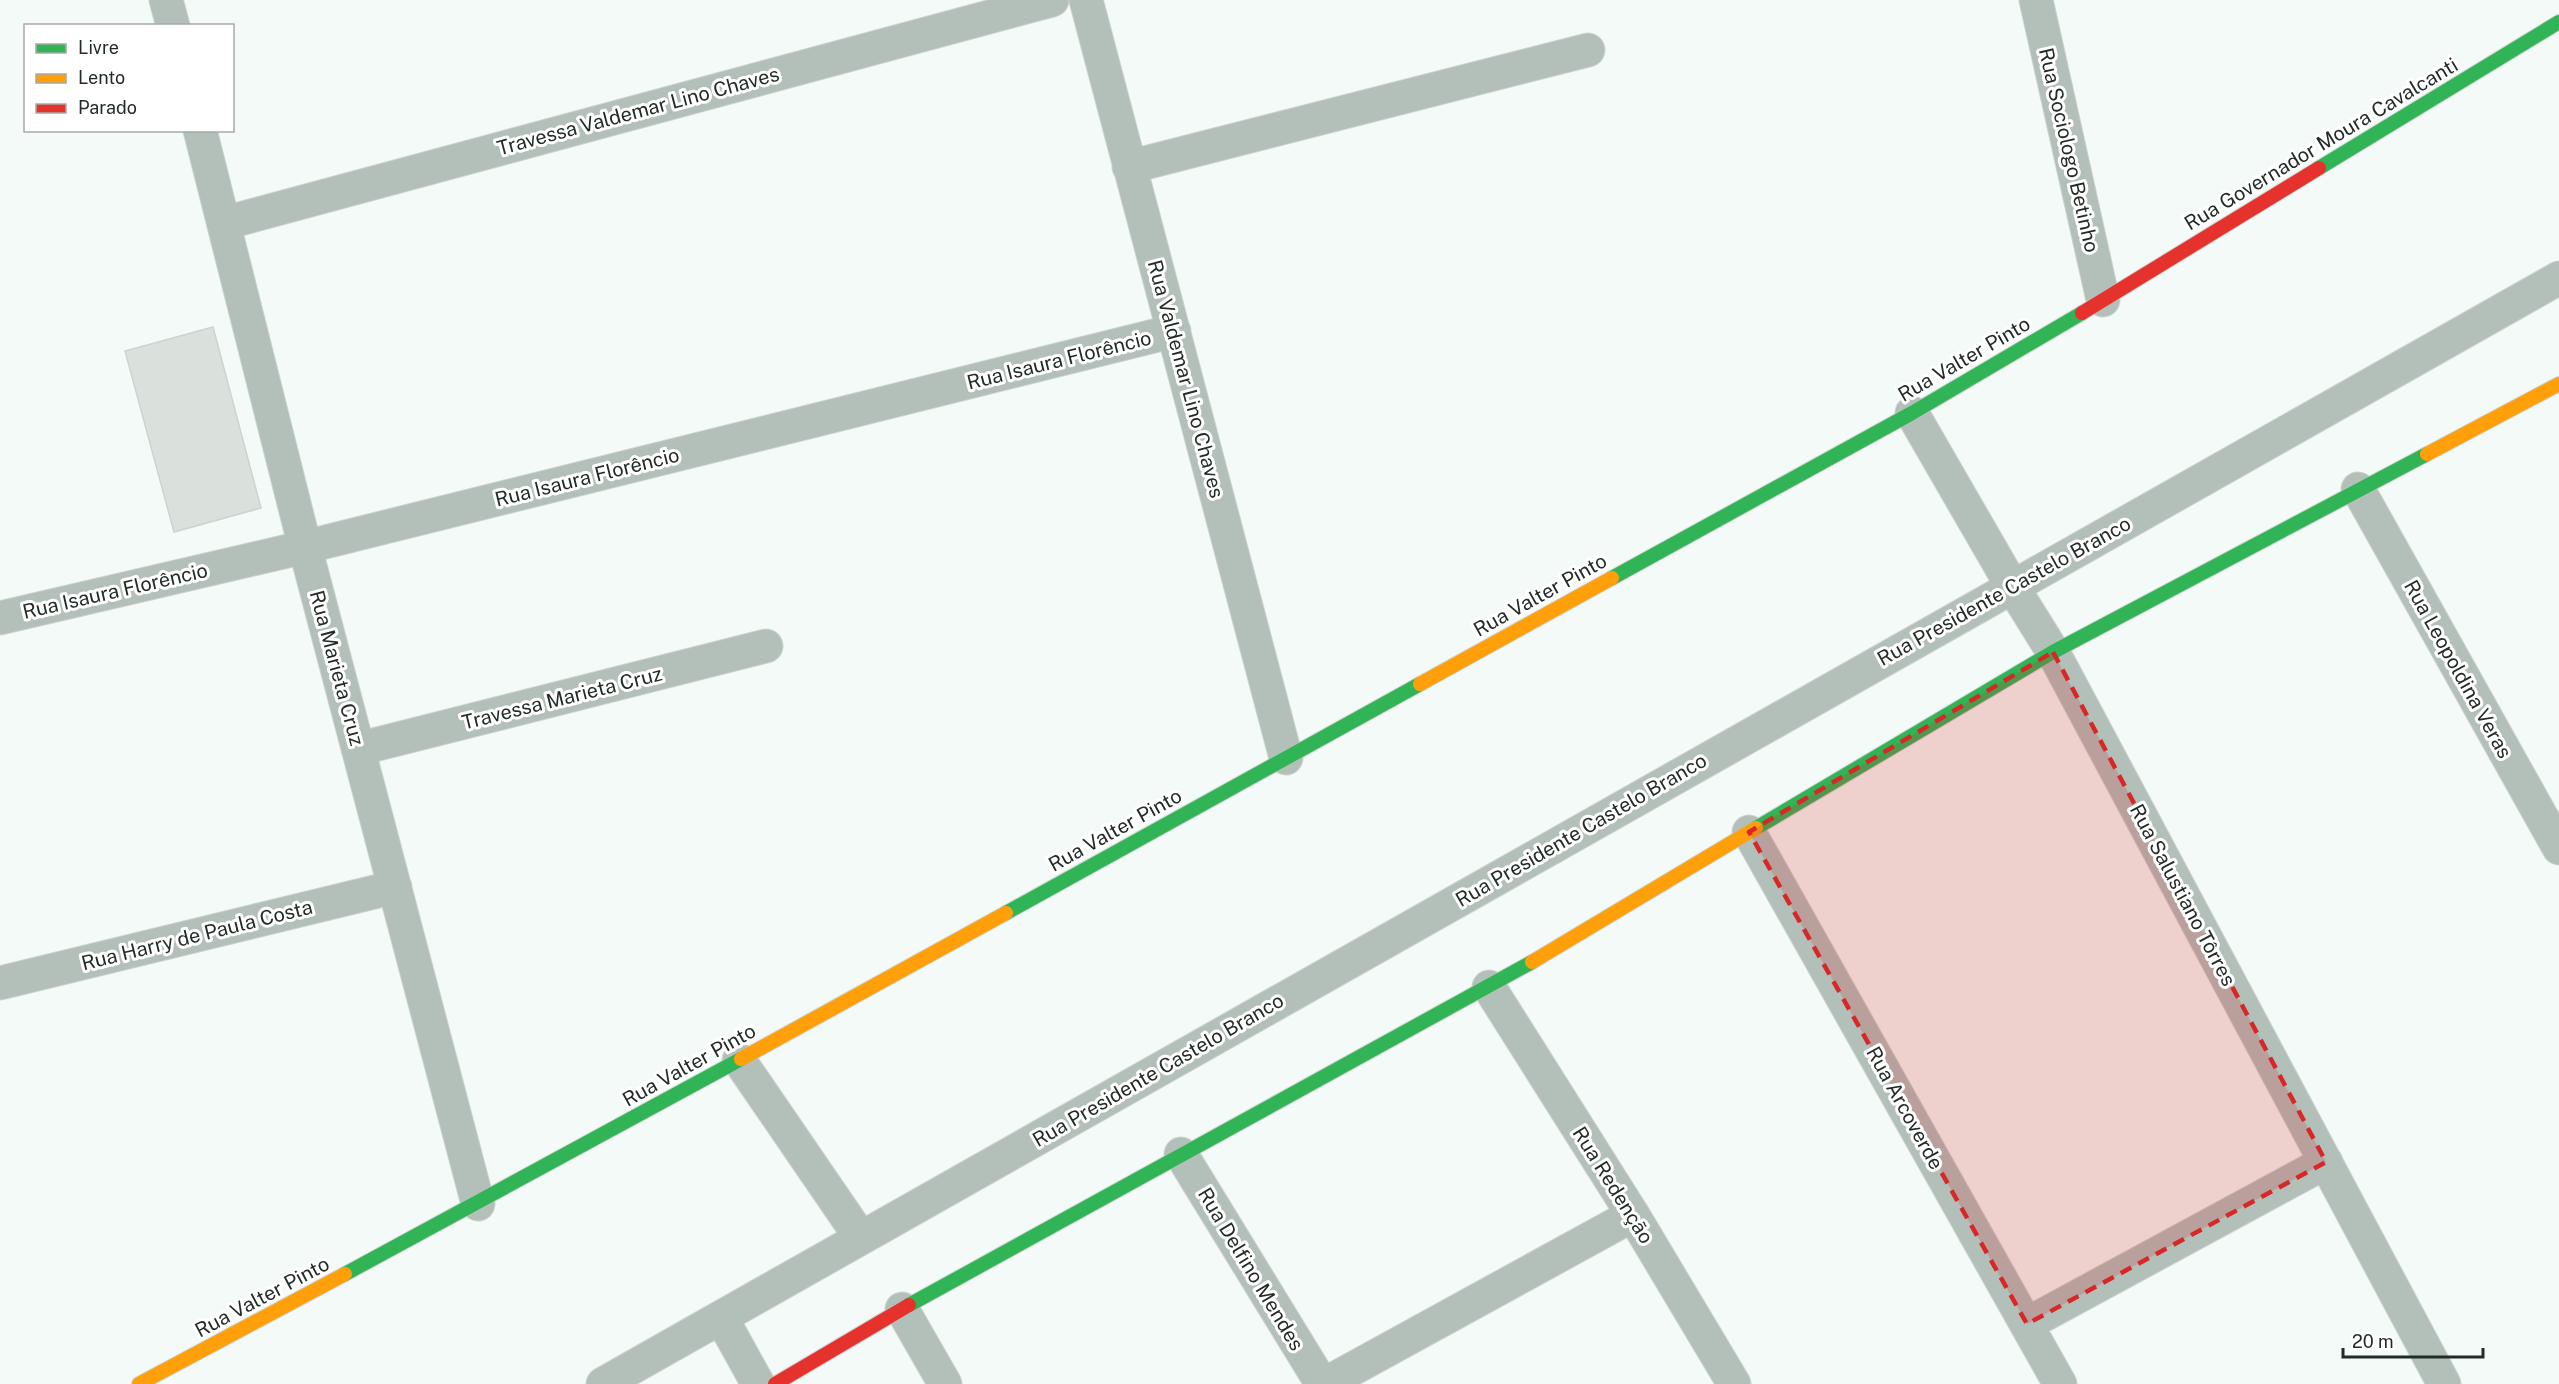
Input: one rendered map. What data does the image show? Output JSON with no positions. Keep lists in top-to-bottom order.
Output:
{
  "streets": {
    "street": [
      "Travessa Valdemar Lino Chaves",
      "Rua Governador Moura Cavalcanti",
      "Rua Sociologo Betinho",
      "Rua Valter Pinto",
      "Rua Isaura Florêncio",
      "Rua Valdemar Lino Chaves",
      "Rua Presidente Castelo Branco",
      "Rua Marieta Cruz",
      "Rua Leopoldina Veras",
      "Travessa Marieta Cruz",
      "Rua Salustiano Tôrres",
      "Rua Harry de Paula Costa",
      "Rua Arcoverde",
      "Rua Redenção",
      "Rua Delfino Mendes"
    ]
  },
  "crossings": [
    ["Travessa Valdemar Lino Chaves", "Rua Marieta Cruz"],
    ["Rua Governador Moura Cavalcanti", "Rua Sociologo Betinho"],
    ["Rua Governador Moura Cavalcanti", "Rua Valter Pinto"],
    ["Rua Sociologo Betinho", "Rua Valter Pinto"],
    ["Rua Valter Pinto", "Rua Valdemar Lino Chaves"],
    ["Rua Valter Pinto", "Rua Marieta Cruz"],
    ["Rua Valter Pinto", "Rua Salustiano Tôrres"],
    ["Rua Isaura Florêncio", "Rua Valdemar Lino Chaves"],
    ["Rua Isaura Florêncio", "Rua Marieta Cruz"],
    ["Rua Presidente Castelo Branco", "Rua Salustiano Tôrres"],
    ["Rua Marieta Cruz", "Travessa Marieta Cruz"],
    ["Rua Marieta Cruz", "Rua Harry de Paula Costa"]
  ],
  "legend": ["Livre", "Lento", "Parado"],
  "scale_bar": "20 m"
}
